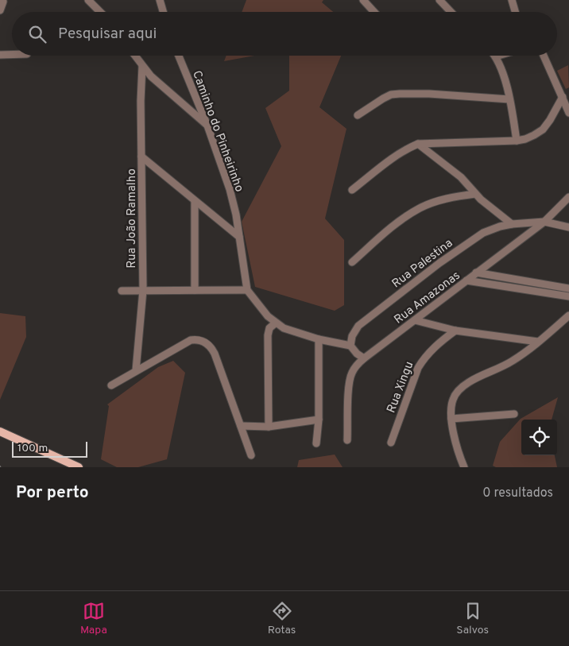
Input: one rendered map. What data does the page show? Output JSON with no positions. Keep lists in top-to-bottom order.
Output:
{
  "streets": {
    "street": [
      "Caminho do Pinheirinho",
      "Rua João Ramalho",
      "Rua Palestina",
      "Rua Amazonas",
      "Rua Xingu"
    ]
  },
  "crossings": [
    ["Caminho do Pinheirinho", "Rua Palestina"],
    ["Rua Palestina", "Rua Amazonas"]
  ],
  "scale_bar": "100 m",
  "page": {
    "search": "Pesquisar aqui",
    "scale": "100 m",
    "heading": ["Por perto", "0 resultados"],
    "nav": ["Mapa", "Rotas", "Salvos"]
  }
}
